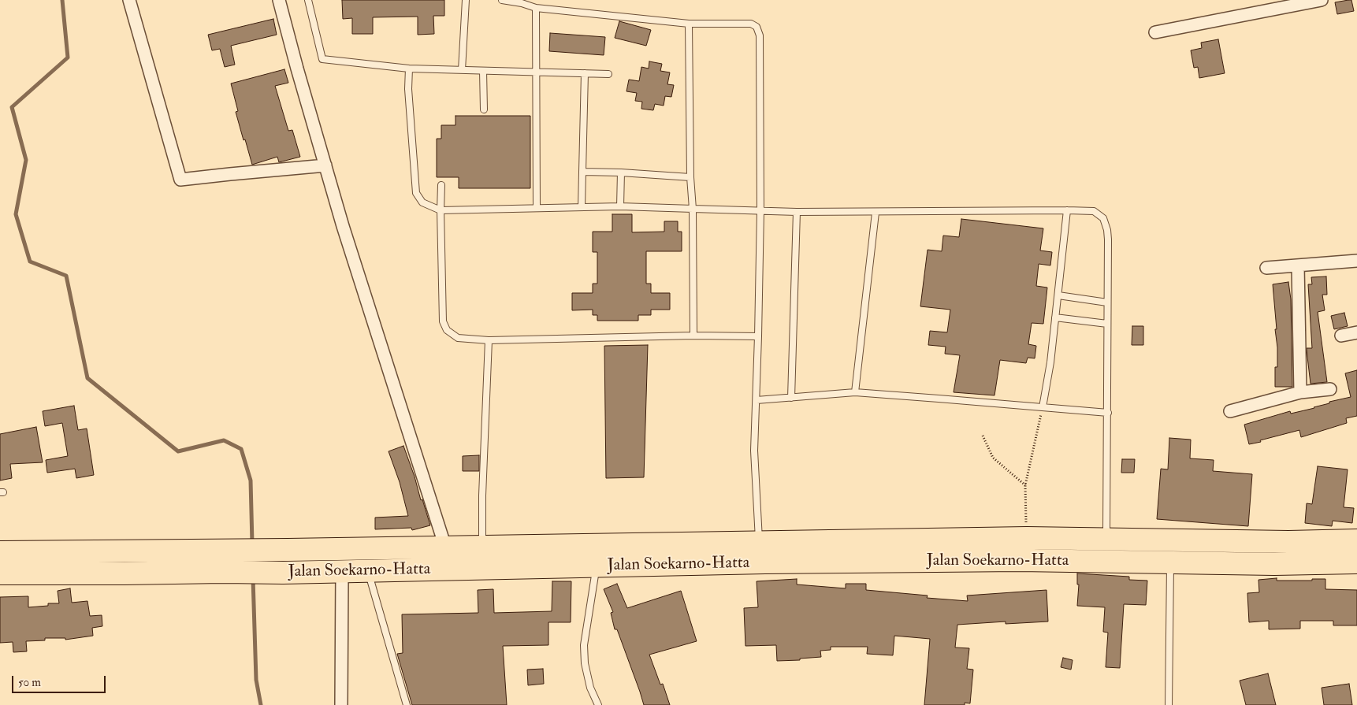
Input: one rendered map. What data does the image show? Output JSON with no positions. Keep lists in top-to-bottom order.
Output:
{
  "streets": {
    "highway": ["Jalan Soekarno-Hatta"]
  },
  "scale_bar": "50 m"
}
